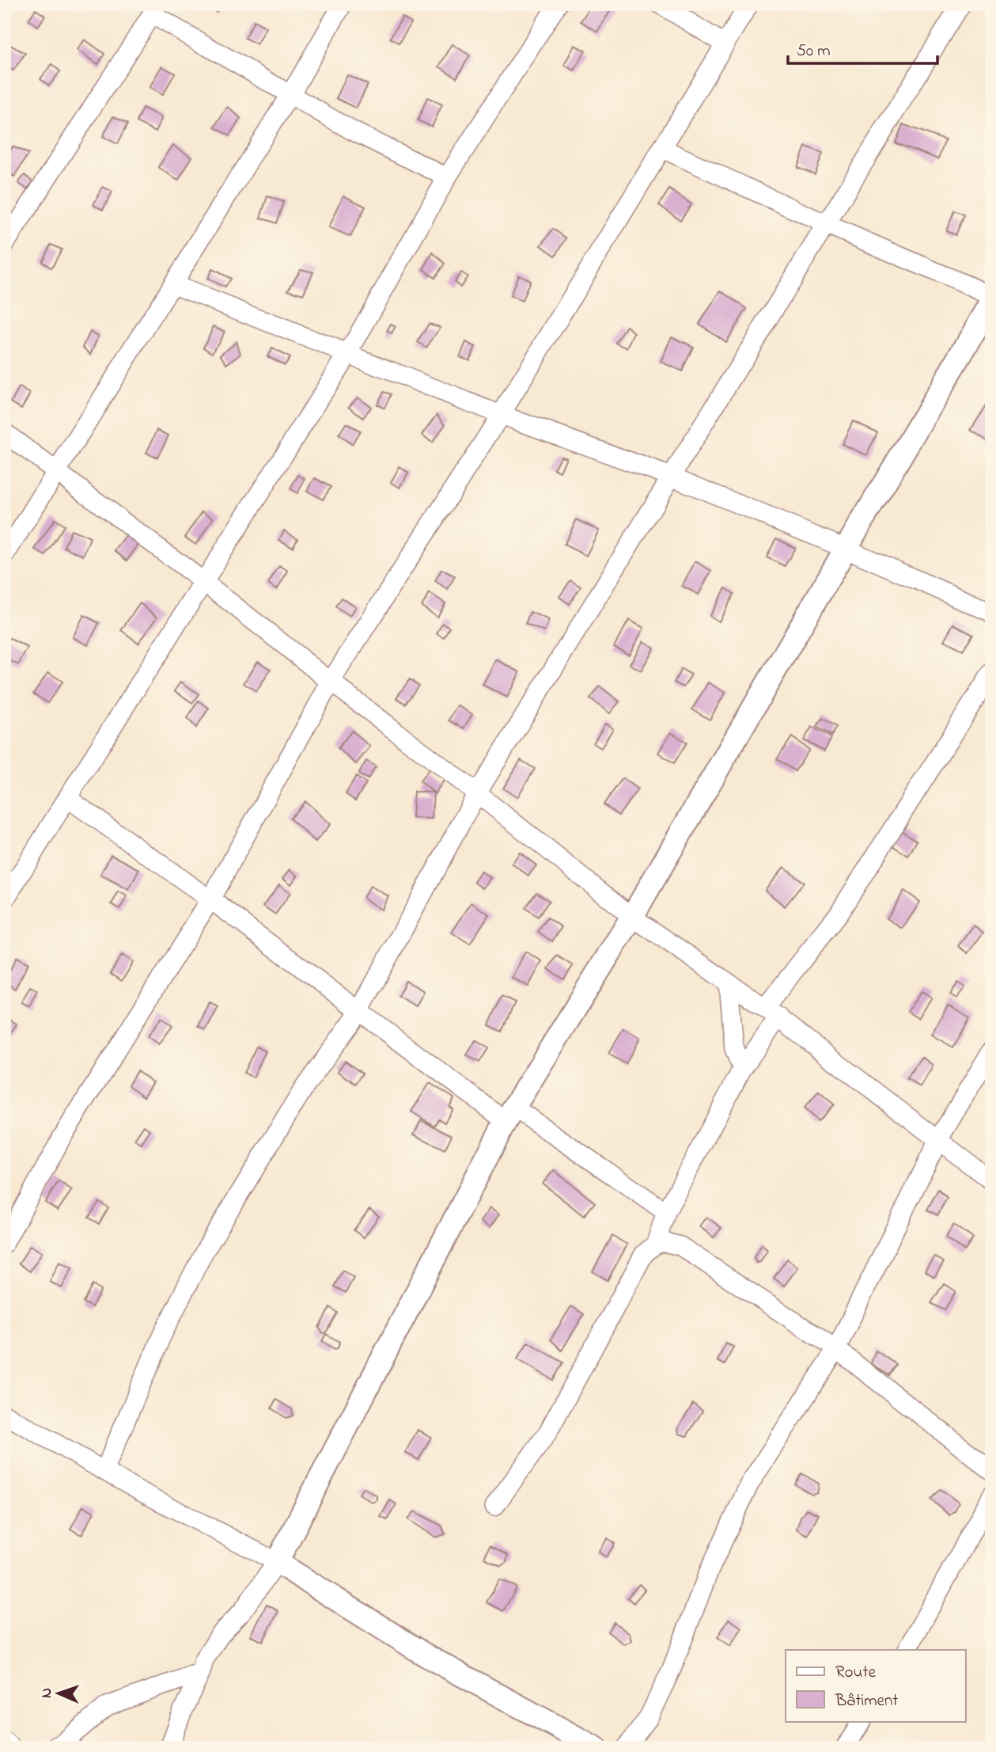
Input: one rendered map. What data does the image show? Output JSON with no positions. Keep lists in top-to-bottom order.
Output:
{
  "legend": ["Route", "Bâtiment"],
  "scale_bar": "50 m",
  "north": "left"
}
